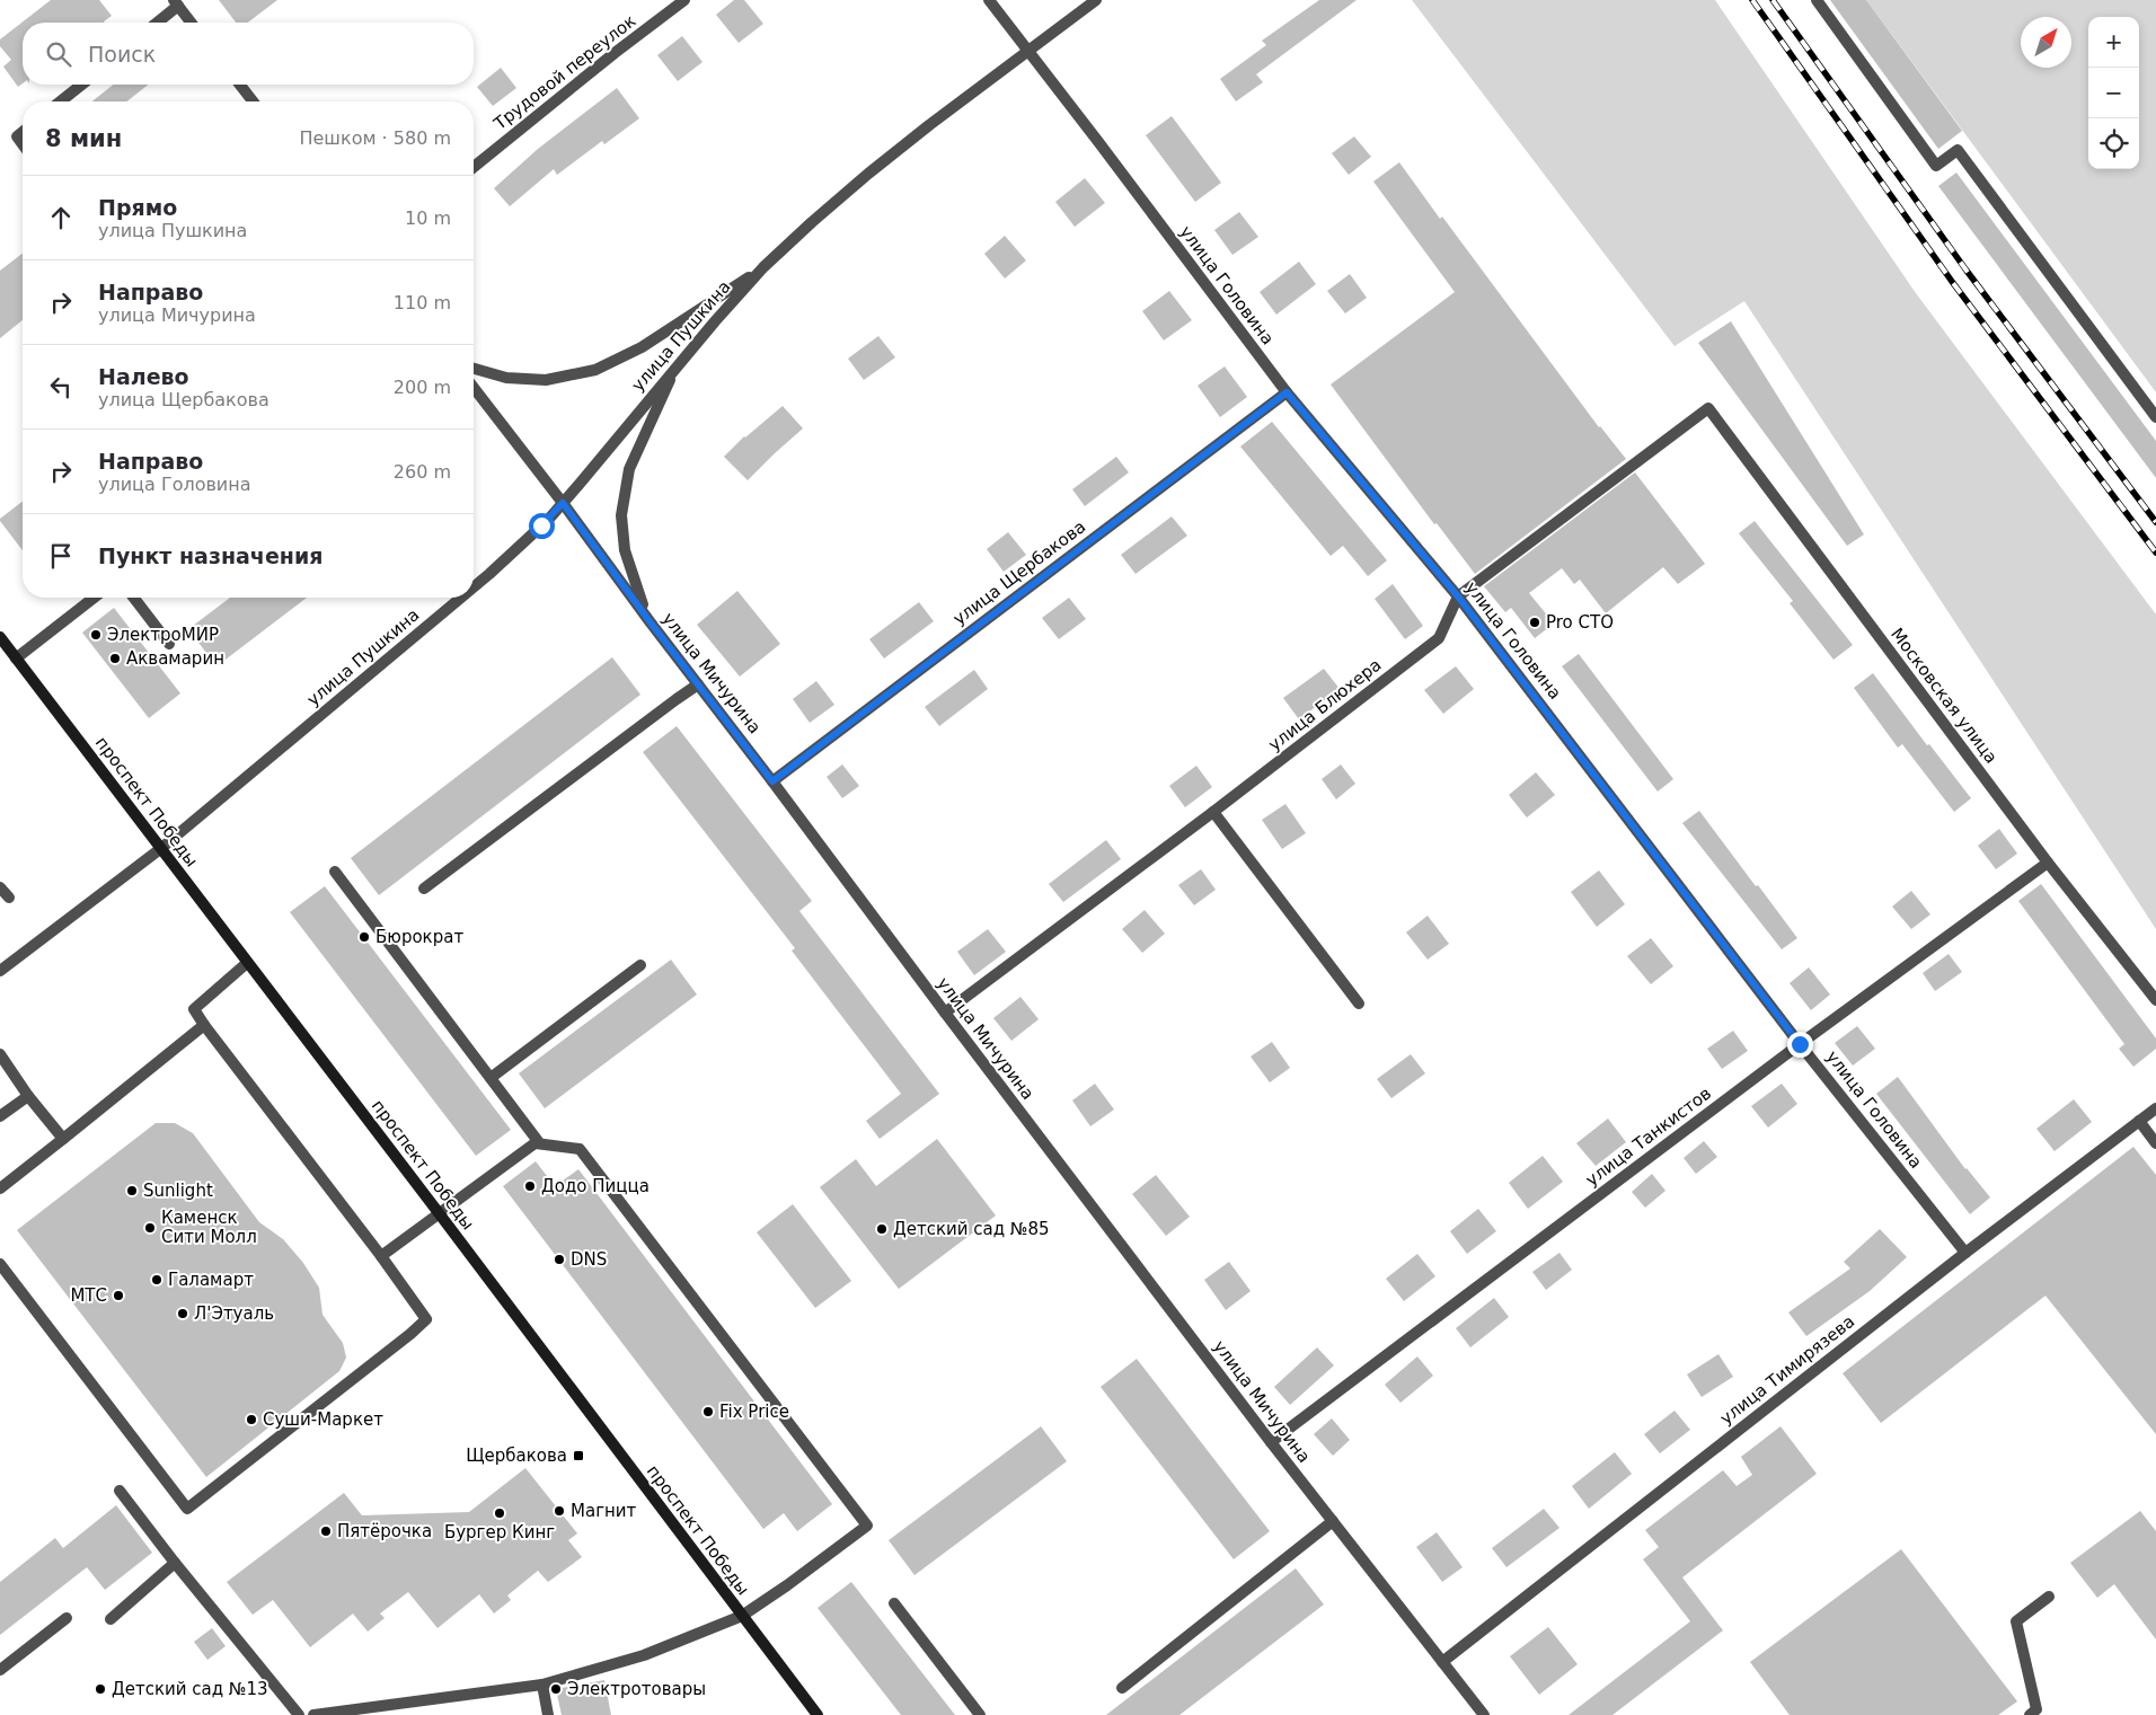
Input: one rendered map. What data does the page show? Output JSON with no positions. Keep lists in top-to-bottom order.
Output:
{
  "streets": {
    "main road": ["проспект Победы"],
    "street": [
      "Трудовой переулок",
      "улица Головина",
      "улица Пушкина",
      "улица Щербакова",
      "улица Мичурина",
      "Московская улица",
      "улица Блюхера",
      "улица Танкистов",
      "улица Тимирязева"
    ]
  },
  "crossings": [
    ["улица Головина", "улица Щербакова"],
    ["улица Головина", "улица Блюхера"],
    ["улица Головина", "улица Танкистов"],
    ["улица Головина", "улица Тимирязева"],
    ["улица Пушкина", "улица Мичурина"],
    ["улица Пушкина", "проспект Победы"],
    ["улица Щербакова", "улица Мичурина"],
    ["улица Мичурина", "улица Блюхера"],
    ["улица Мичурина", "улица Танкистов"],
    ["улица Мичурина", "улица Тимирязева"],
    ["Московская улица", "улица Блюхера"],
    ["Московская улица", "улица Танкистов"]
  ],
  "places": {
    "other": [
      "Pro СТО",
      "ЭлектроМИР",
      "Аквамарин",
      "Бюрократ",
      "Додо Пицца",
      "Sunlight",
      "Каменск Сити Молл",
      "Детский сад №85",
      "DNS",
      "Галамарт",
      "МТС",
      "Л'Этуаль",
      "Fix Price",
      "Суши-Маркет",
      "Магнит",
      "Бургер Кинг",
      "Пятёрочка",
      "Детский сад №13",
      "Электротовары"
    ],
    "transit": ["Щербакова"]
  },
  "north": "top right",
  "page": {
    "map_buttons": ["+", "−"],
    "search": "Поиск",
    "heading": ["8 мин", "Пешком · 580 m"],
    "list": [
      ["Прямо", "улица Пушкина", "10 m"],
      ["Направо", "улица Мичурина", "110 m"],
      ["Налево", "улица Щербакова", "200 m"],
      ["Направо", "улица Головина", "260 m"],
      "Пункт назначения"
    ]
  }
}
